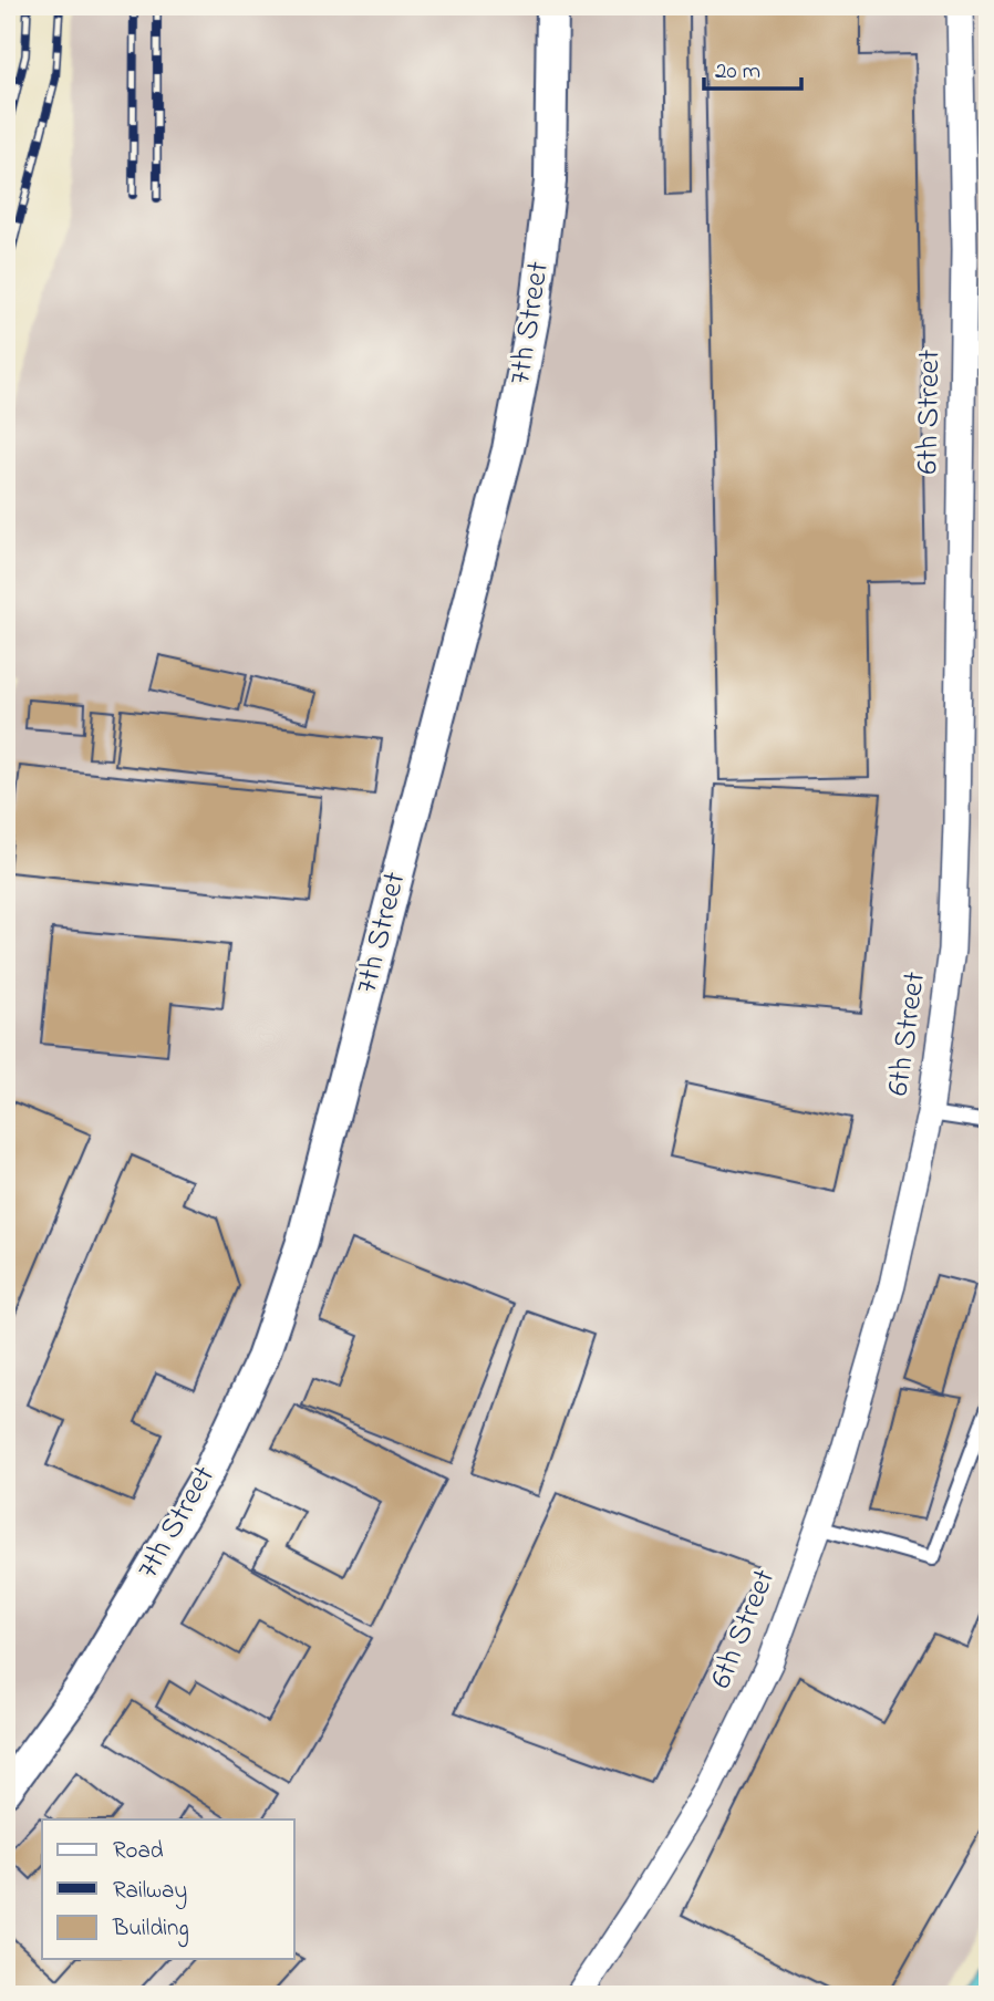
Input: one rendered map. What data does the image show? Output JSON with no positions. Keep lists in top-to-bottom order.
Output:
{
  "streets": {
    "street": ["7th Street", "6th Street"]
  },
  "legend": ["Road", "Railway", "Building"],
  "scale_bar": "20 m"
}
